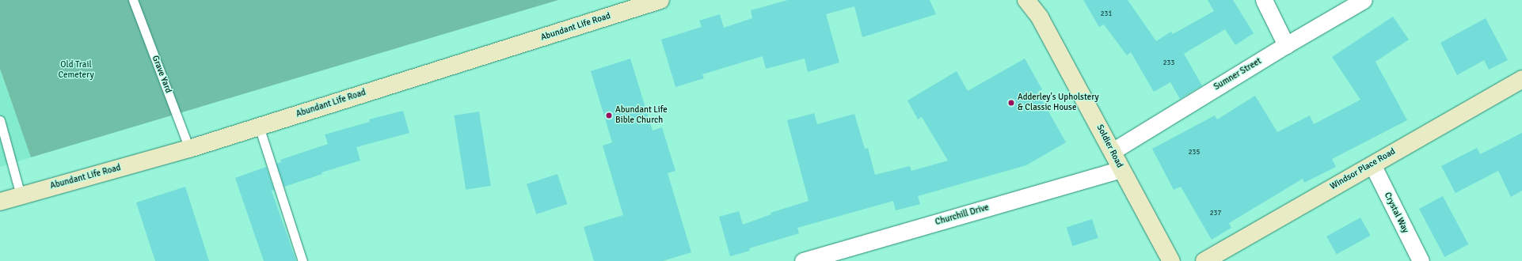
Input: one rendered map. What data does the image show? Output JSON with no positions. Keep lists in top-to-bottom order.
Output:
{
  "streets": {
    "street": [
      "Abundant Life Road",
      "Sumner Street",
      "Soldier Road",
      "Windsor Place Road",
      "Crystal Way",
      "Churchill Drive"
    ],
    "lane": ["Grave Yard"]
  },
  "crossings": [
    ["Abundant Life Road", "Grave Yard"],
    ["Sumner Street", "Soldier Road"],
    ["Soldier Road", "Churchill Drive"],
    ["Windsor Place Road", "Crystal Way"]
  ],
  "parks": ["Old Trail Cemetery"],
  "places": ["Adderley's Upholstery & Classic House", "Abundant Life Bible Church"],
  "house_numbers": [
    "231",
    "233",
    "235",
    "237"
  ]
}
